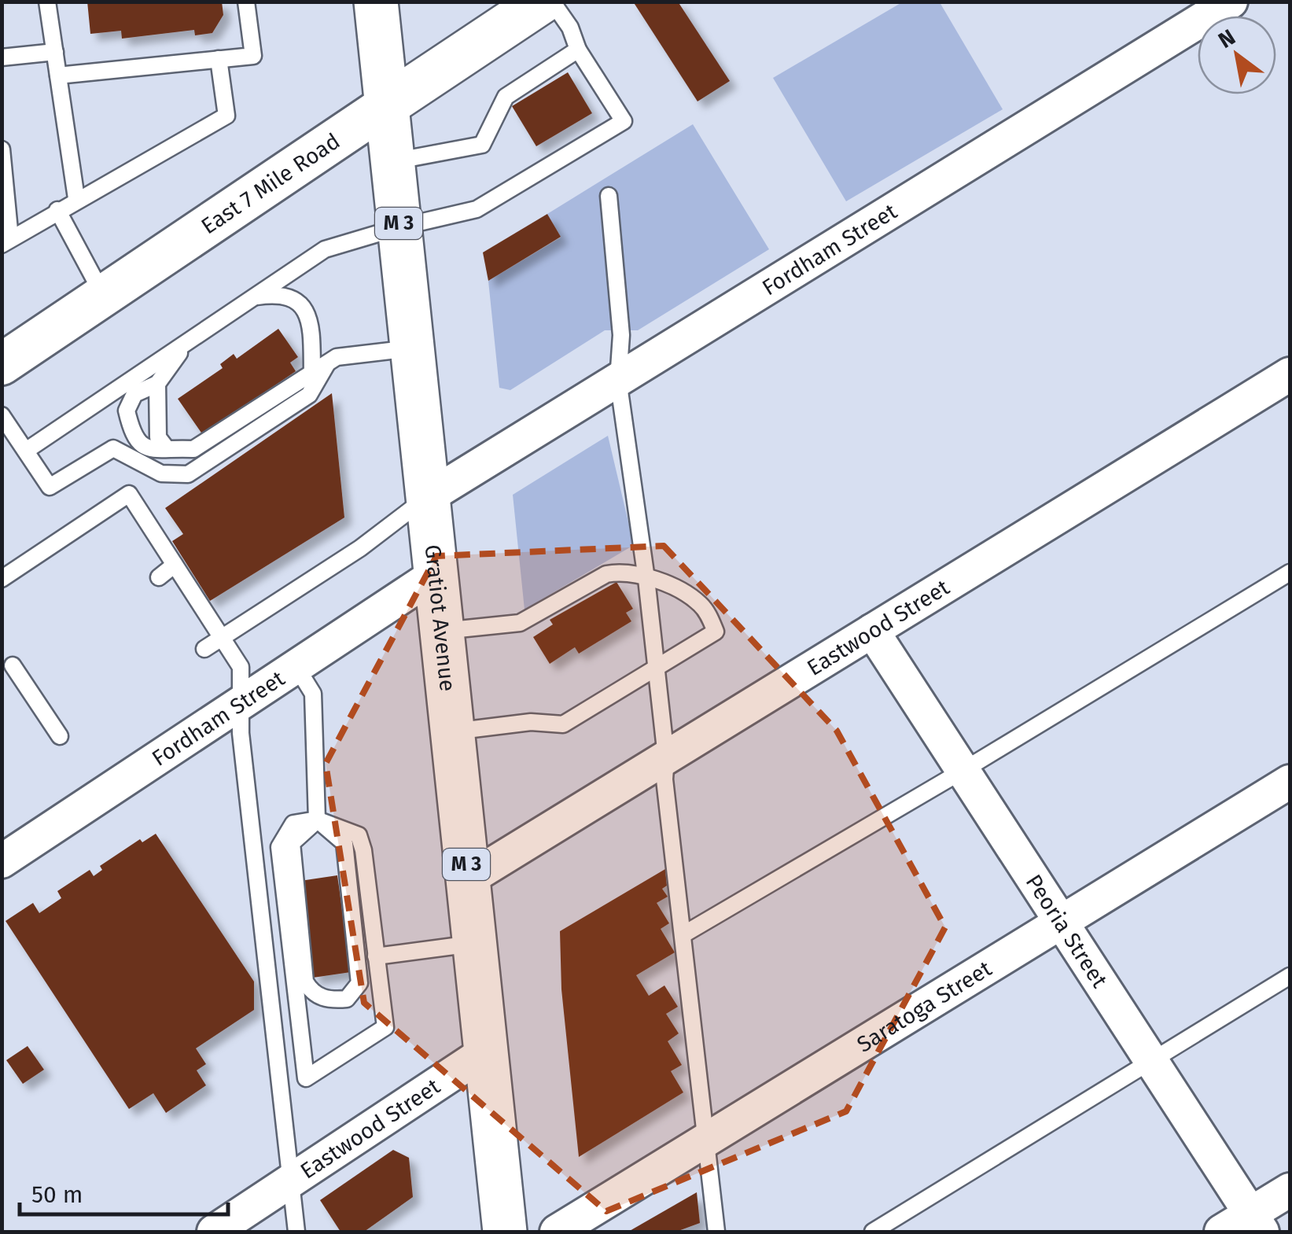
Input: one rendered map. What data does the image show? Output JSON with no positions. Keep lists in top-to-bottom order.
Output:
{
  "streets": {
    "main road": ["East 7 Mile Road", "M 3", "Gratiot Avenue"],
    "street": [
      "Fordham Street",
      "Eastwood Street",
      "Peoria Street",
      "Saratoga Street"
    ]
  },
  "crossings": [
    ["East 7 Mile Road", "Gratiot Avenue"],
    ["Fordham Street", "Gratiot Avenue"],
    ["Gratiot Avenue", "Eastwood Street"],
    ["Eastwood Street", "Peoria Street"],
    ["Peoria Street", "Saratoga Street"]
  ],
  "scale_bar": "50 m",
  "north": "top left"
}
